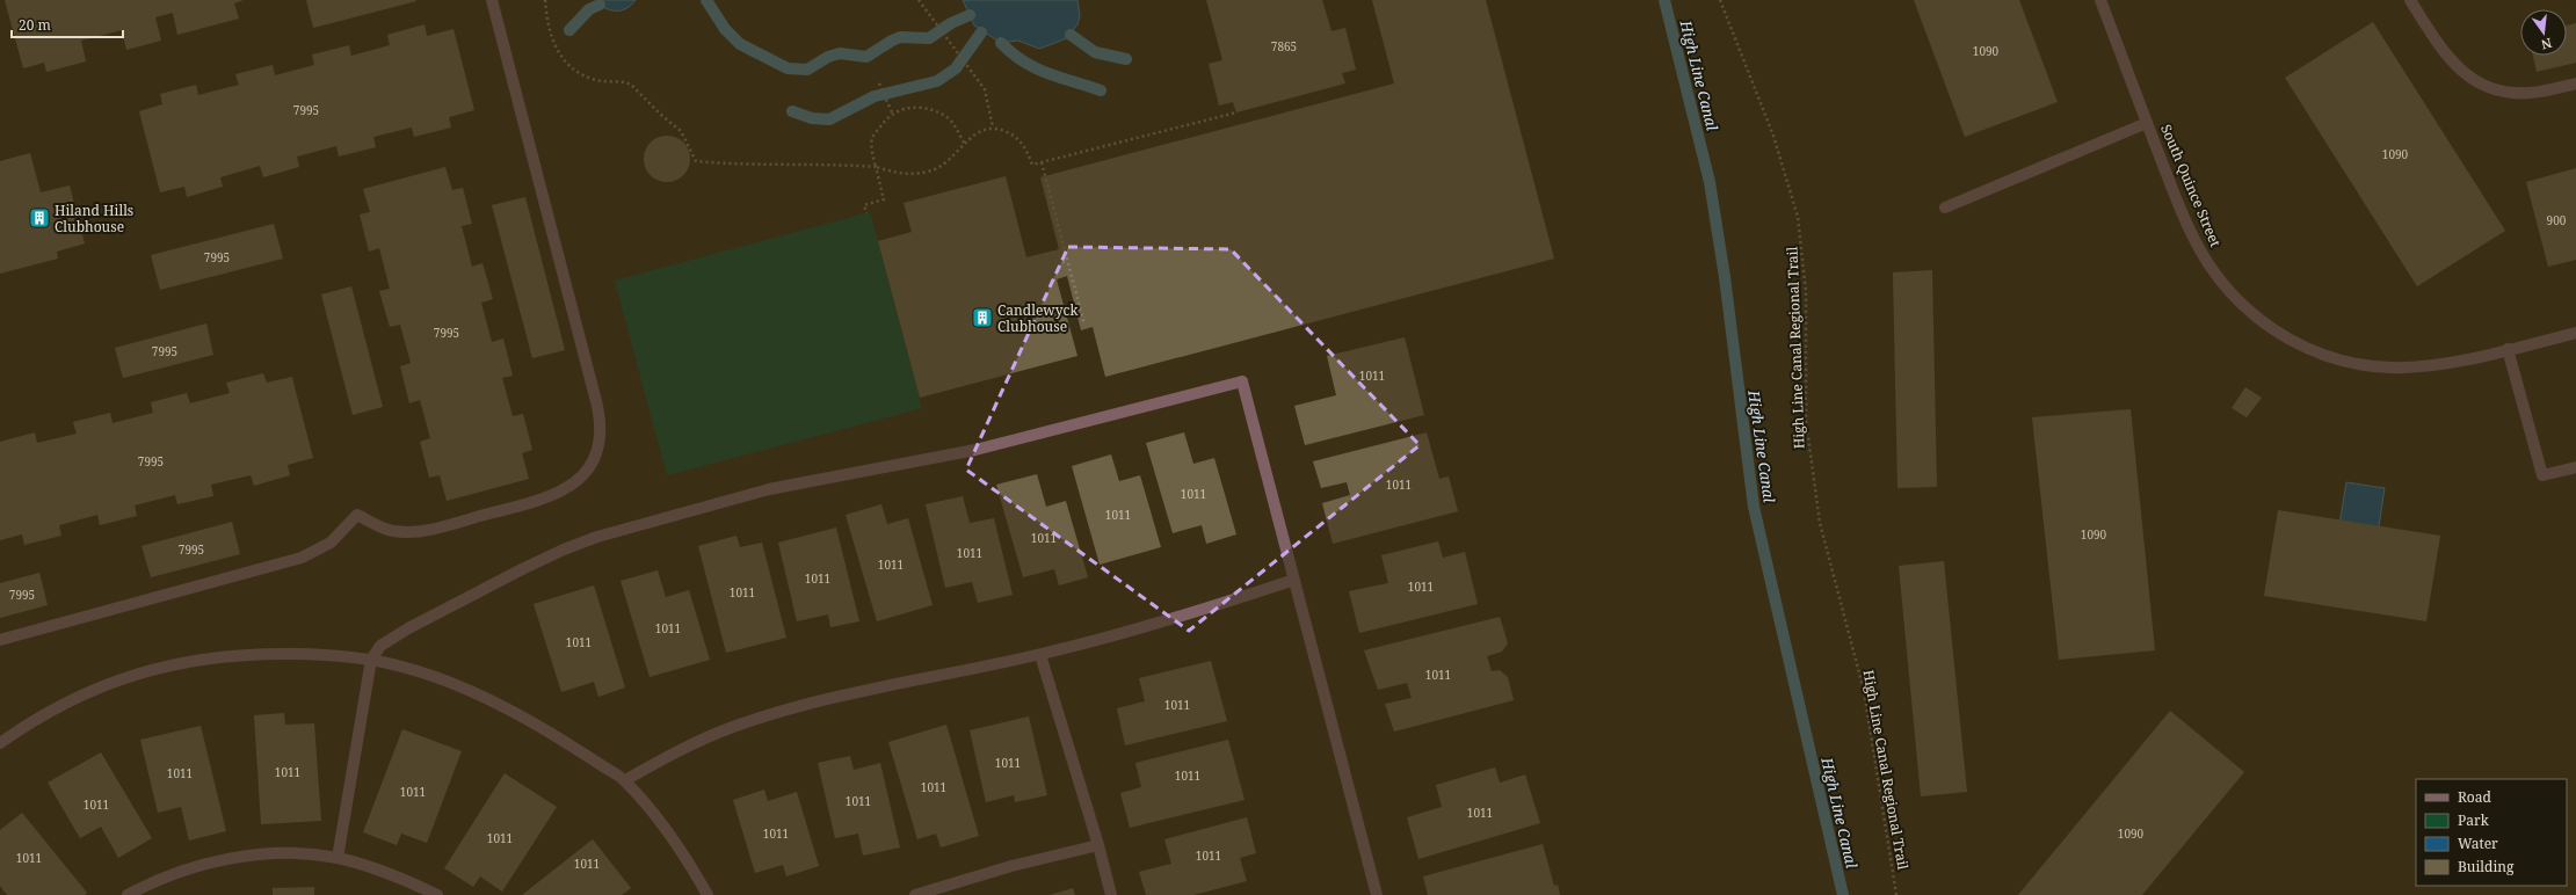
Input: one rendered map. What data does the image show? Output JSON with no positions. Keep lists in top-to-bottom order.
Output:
{
  "streets": {
    "street": ["South Quince Street"],
    "path": ["High Line Canal Regional Trail"]
  },
  "water": ["High Line Canal"],
  "places": {
    "building": ["Hiland Hills Clubhouse", "Candlewyck Clubhouse"]
  },
  "house_numbers": [
    "7865",
    "1090",
    "7995",
    "1090",
    "900",
    "7995",
    "7995",
    "7995",
    "1011",
    "7995",
    "1011",
    "1011",
    "1011",
    "1090",
    "1011",
    "7995",
    "1011",
    "1011",
    "1011",
    "1011",
    "1011",
    "7995",
    "1011",
    "1011",
    "1011",
    "1011",
    "1011",
    "1011",
    "1011",
    "1011",
    "1011",
    "1011",
    "1011",
    "1011",
    "1011",
    "1011",
    "1090",
    "1011",
    "1011",
    "1011",
    "1011"
  ],
  "legend": [
    "Road",
    "Park",
    "Water",
    "Building"
  ],
  "scale_bar": "20 m",
  "north": "bottom"
}
